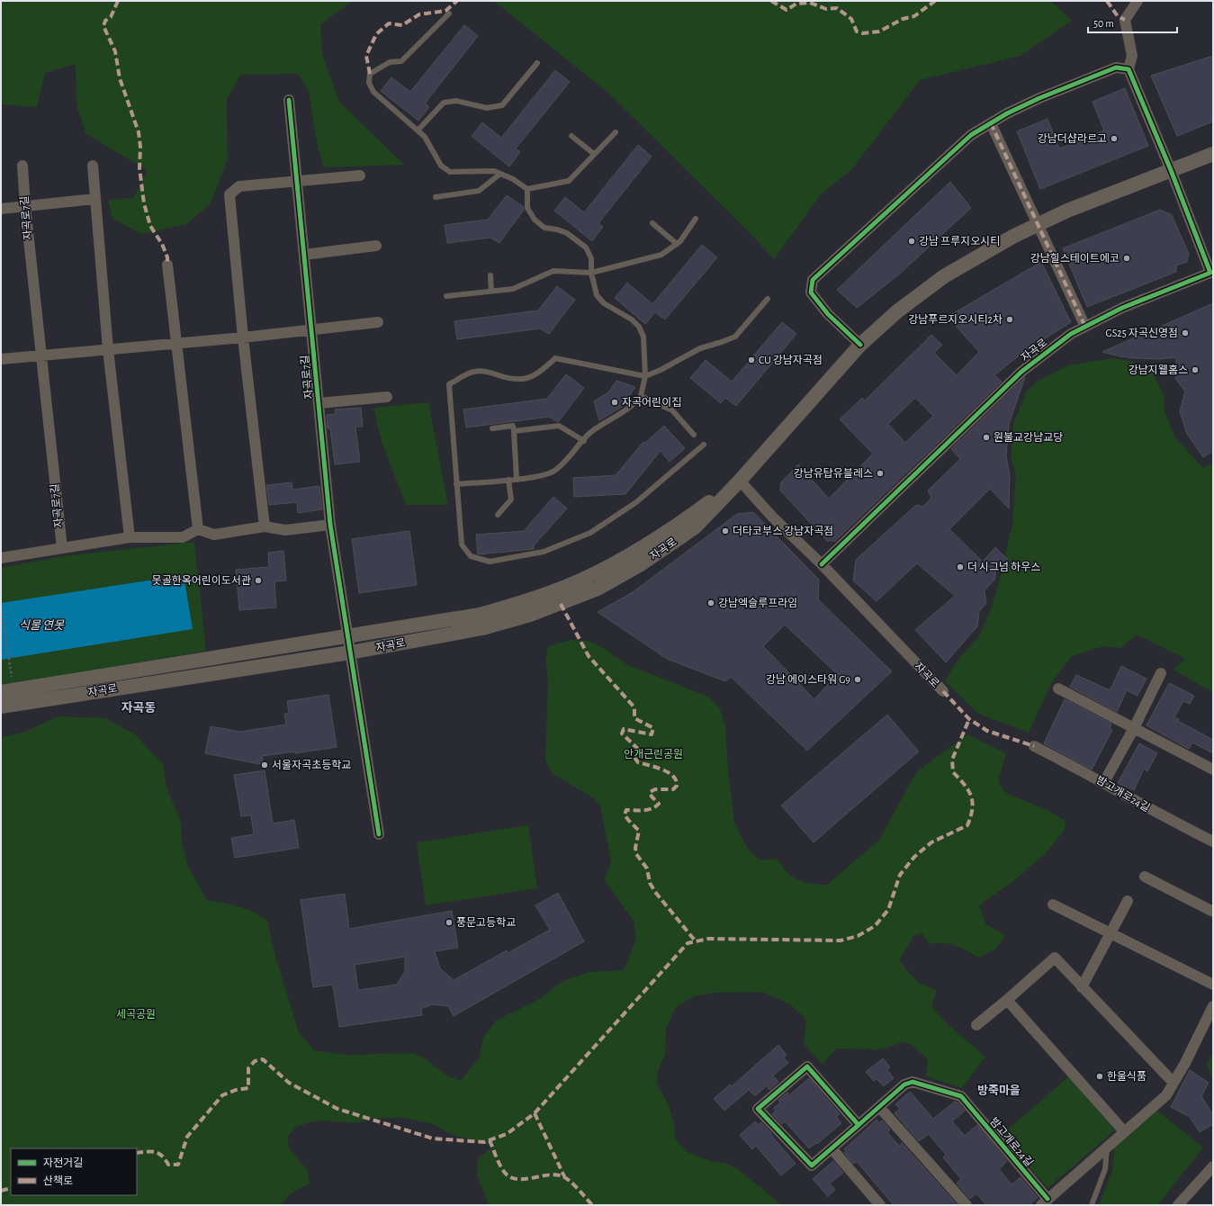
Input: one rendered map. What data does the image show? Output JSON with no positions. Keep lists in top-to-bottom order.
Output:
{
  "streets": {
    "main road": ["자곡로"],
    "street": ["자곡로7길", "밤고개로24길"]
  },
  "crossings": [
    ["자곡로7길", "자곡로"]
  ],
  "districts": ["자곡동", "방죽마을"],
  "water": ["식물 연못"],
  "parks": ["안개근린공원", "세곡공원"],
  "places": [
    "강남더샵라르고",
    "강남 프루지오시티",
    "강남힐스테이트에코",
    "강남푸르지오시티2차",
    "GS25 자곡신영점",
    "CU 강남자곡점",
    "강남지웰홈스",
    "자곡어린이집",
    "원불교강남교당",
    "강남유탑유블레스",
    "더타코부스 강남자곡점",
    "더 시그넘 하우스",
    "못골한옥어린이도서관",
    "강남엑슬루프라임",
    "강남 에이스타워 G9",
    "서울자곡초등학교",
    "풍문고등학교",
    "한울식품"
  ],
  "legend": ["자전거길", "산책로"],
  "scale_bar": "50 m"
}
